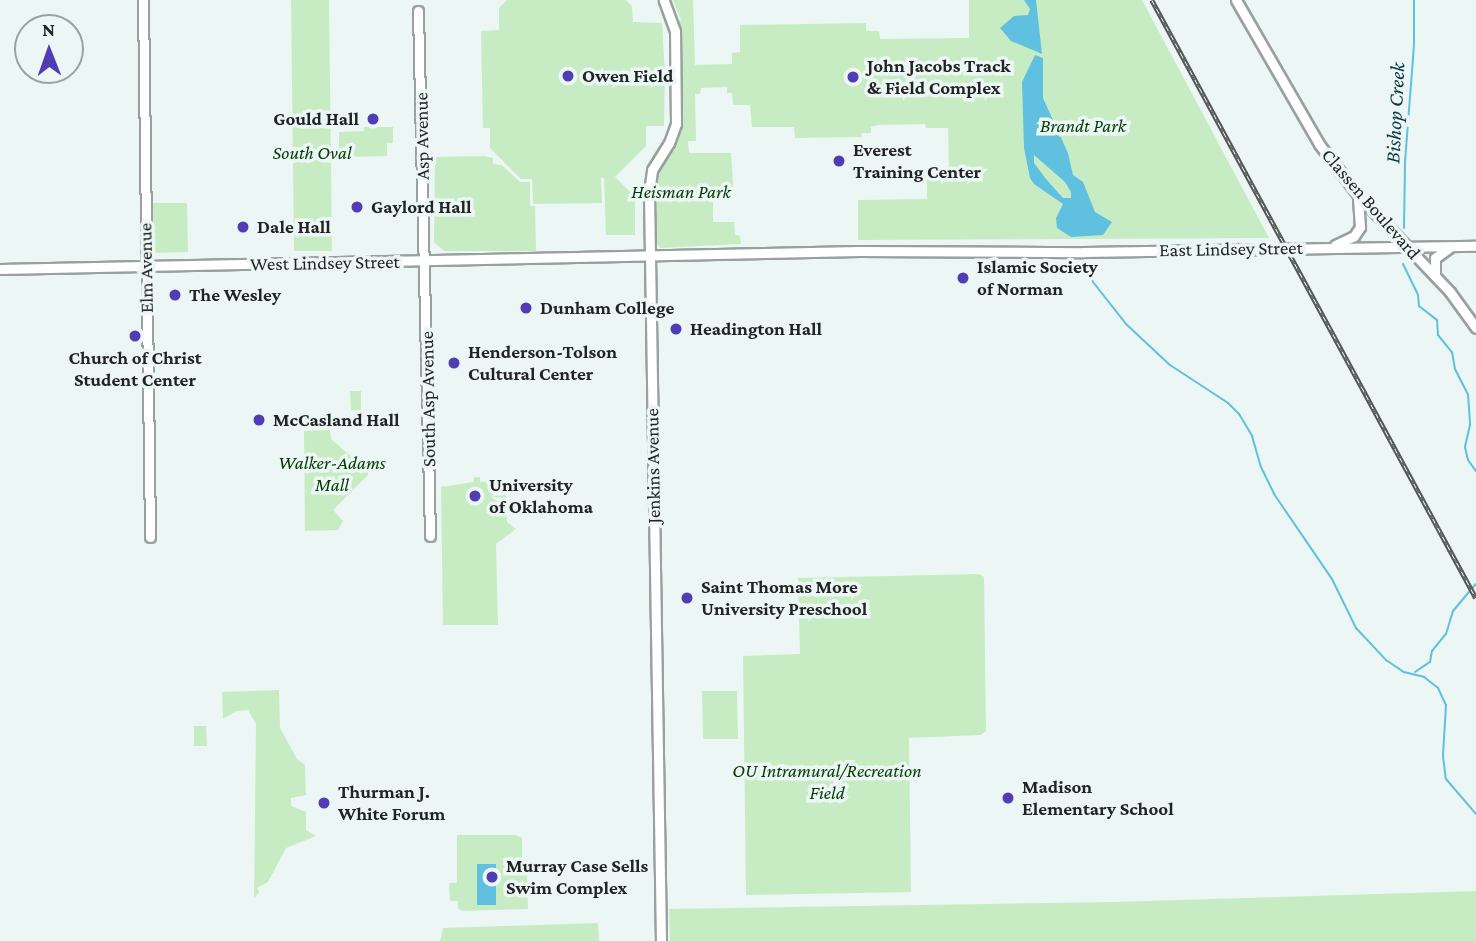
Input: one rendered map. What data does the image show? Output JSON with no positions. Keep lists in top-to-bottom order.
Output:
{
  "streets": {
    "street": [
      "Asp Avenue",
      "Classen Boulevard",
      "East Lindsey Street",
      "West Lindsey Street",
      "Elm Avenue",
      "South Asp Avenue",
      "Jenkins Avenue"
    ]
  },
  "crossings": [
    ["Asp Avenue", "West Lindsey Street"],
    ["Asp Avenue", "South Asp Avenue"],
    ["Classen Boulevard", "East Lindsey Street"],
    ["East Lindsey Street", "West Lindsey Street"],
    ["East Lindsey Street", "Jenkins Avenue"],
    ["West Lindsey Street", "Elm Avenue"],
    ["West Lindsey Street", "South Asp Avenue"],
    ["West Lindsey Street", "Jenkins Avenue"]
  ],
  "water": ["Bishop Creek"],
  "parks": [
    "Brandt Park",
    "South Oval",
    "Heisman Park",
    "Walker-Adams Mall",
    "OU Intramural/Recreation Field"
  ],
  "places": [
    "Owen Field",
    "John Jacobs Track & Field Complex",
    "Gould Hall",
    "Everest Training Center",
    "Gaylord Hall",
    "Dale Hall",
    "Islamic Society of Norman",
    "The Wesley",
    "Dunham College",
    "Headington Hall",
    "Church of Christ Student Center",
    "Henderson-Tolson Cultural Center",
    "McCasland Hall",
    "University of Oklahoma",
    "Saint Thomas More University Preschool",
    "Madison Elementary School",
    "Thurman J. White Forum",
    "Murray Case Sells Swim Complex"
  ],
  "north": "top"
}
